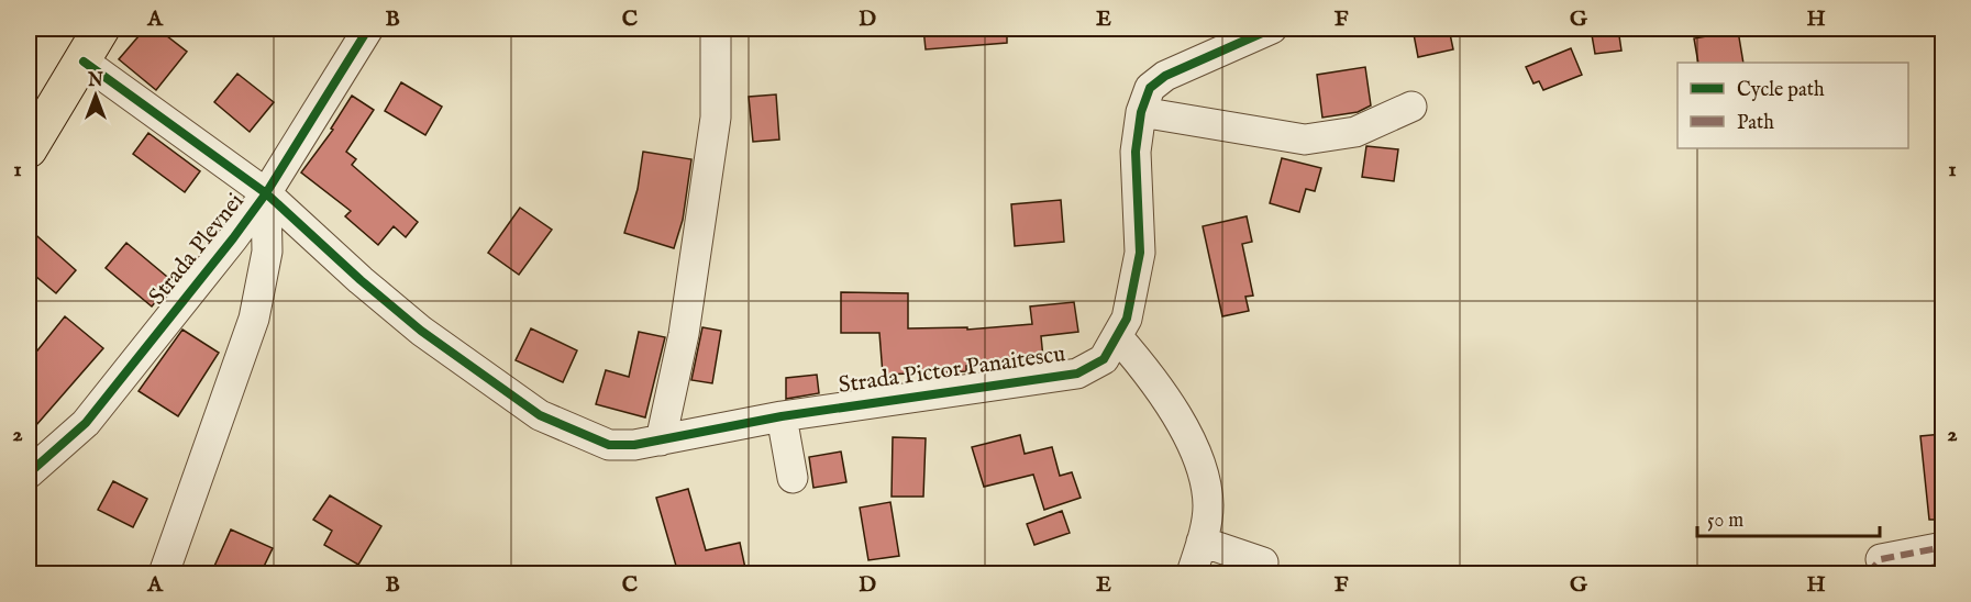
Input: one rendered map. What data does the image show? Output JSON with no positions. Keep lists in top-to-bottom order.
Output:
{
  "streets": {
    "street": ["Strada Plevnei", "Strada Pictor Panaitescu"]
  },
  "crossings": [
    ["Strada Plevnei", "Strada Pictor Panaitescu"]
  ],
  "legend": ["Cycle path", "Path"],
  "scale_bar": "50 m",
  "north": "top",
  "grid": {
    "columns": [
      "A",
      "B",
      "C",
      "D",
      "E",
      "F",
      "G",
      "H"
    ],
    "rows": ["1", "2"]
  }
}
